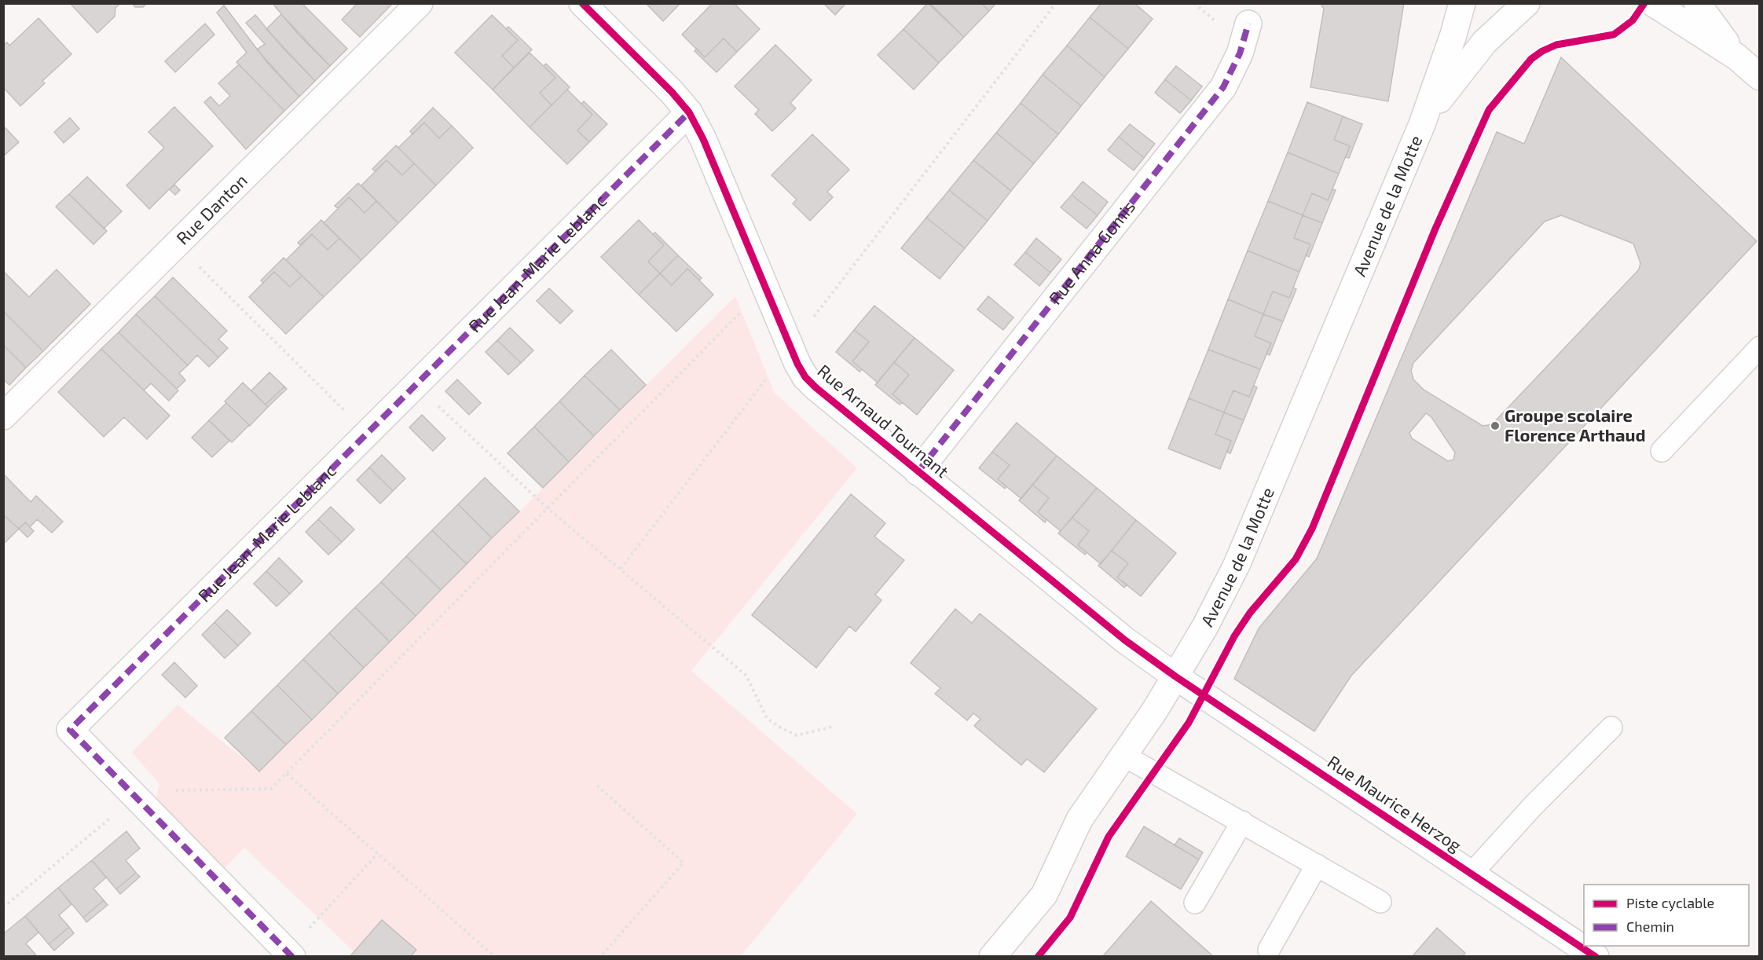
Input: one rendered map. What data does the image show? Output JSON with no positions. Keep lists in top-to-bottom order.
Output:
{
  "streets": {
    "street": [
      "Avenue de la Motte",
      "Rue Danton",
      "Rue Anna Gomis",
      "Rue Jean-Marie Leblanc",
      "Rue Arnaud Tournant",
      "Rue Maurice Herzog"
    ]
  },
  "crossings": [
    ["Avenue de la Motte", "Rue Arnaud Tournant"],
    ["Avenue de la Motte", "Rue Maurice Herzog"],
    ["Rue Anna Gomis", "Rue Arnaud Tournant"],
    ["Rue Jean-Marie Leblanc", "Rue Arnaud Tournant"],
    ["Rue Arnaud Tournant", "Rue Maurice Herzog"]
  ],
  "places": ["Groupe scolaire Florence Arthaud"],
  "legend": ["Piste cyclable", "Chemin"]
}
